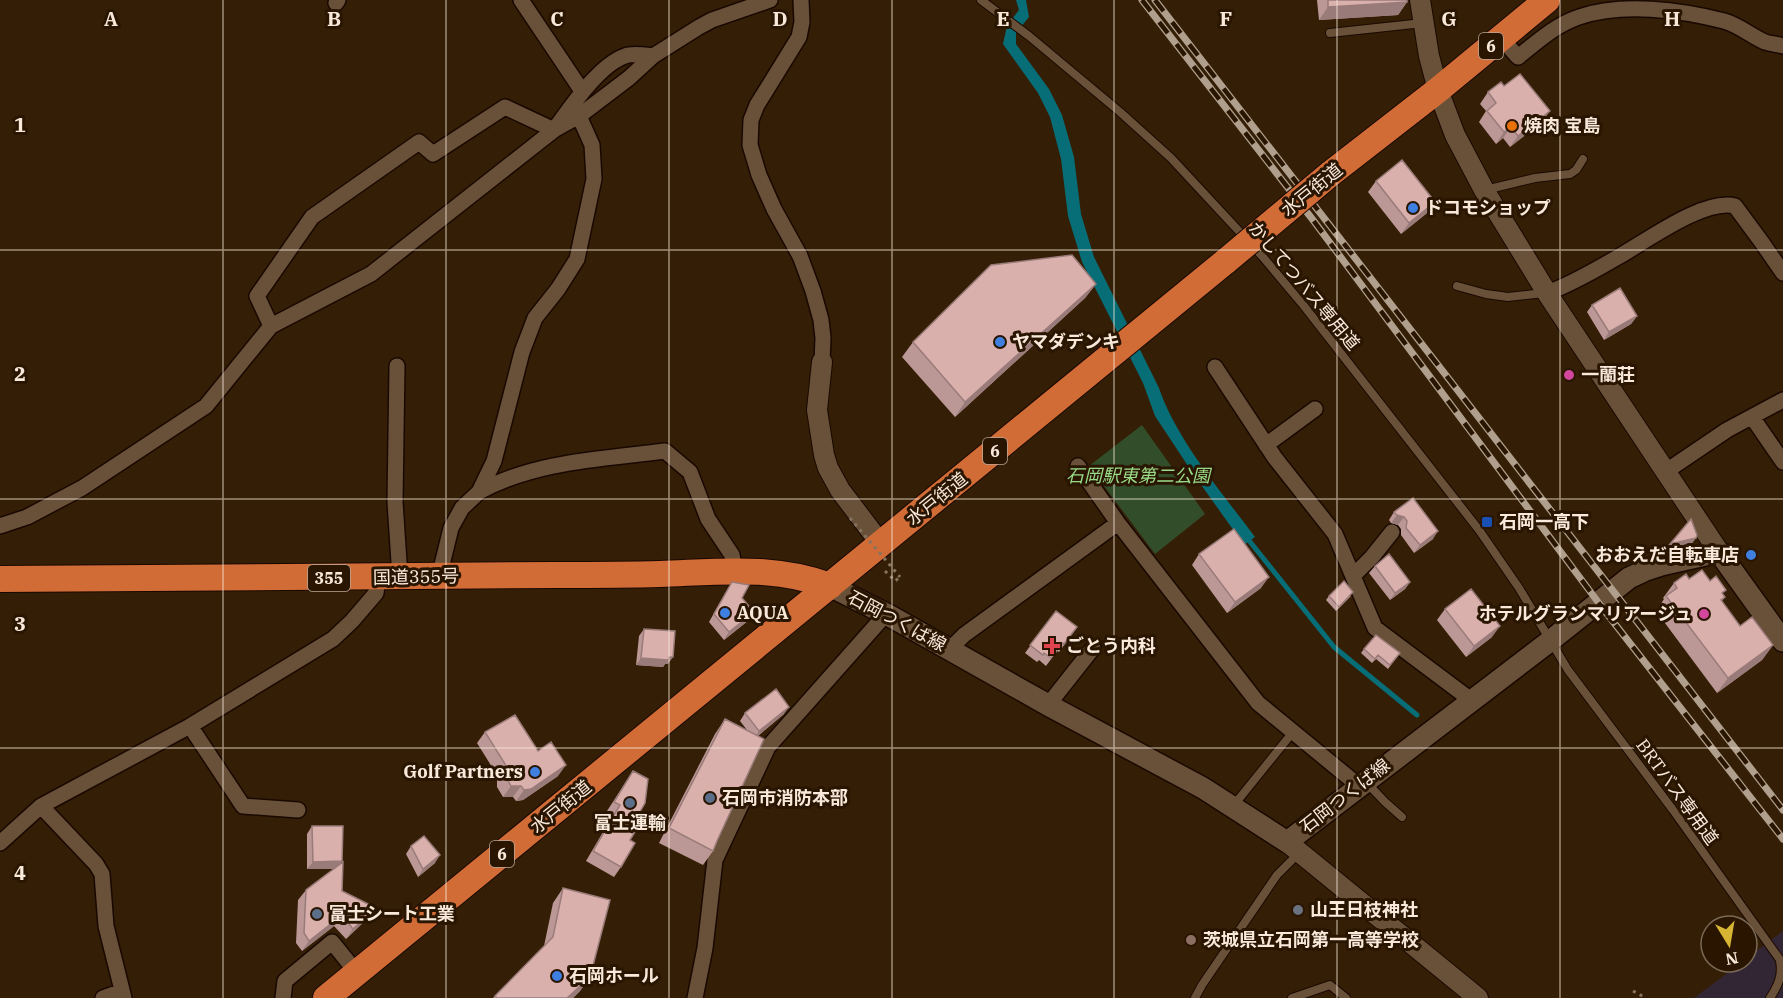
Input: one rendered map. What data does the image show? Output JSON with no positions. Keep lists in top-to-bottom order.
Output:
{
  "streets": {
    "highway": [
      "6",
      "水戸街道",
      "国道355号",
      "355"
    ],
    "main road": ["石岡つくば線"],
    "lane": ["かしてつバス専用道", "BRTバス専用道"]
  },
  "crossings": [
    ["水戸街道", "国道355号"],
    ["水戸街道", "石岡つくば線"],
    ["かしてつバス専用道", "石岡つくば線"],
    ["かしてつバス専用道", "BRTバス専用道"],
    ["国道355号", "石岡つくば線"],
    ["石岡つくば線", "BRTバス専用道"]
  ],
  "parks": ["石岡駅東第二公園"],
  "places": {
    "other": [
      "焼肉 宝島",
      "ドコモショップ",
      "ヤマダデンキ",
      "一蘭荘",
      "おおえだ自転車店",
      "AQUA",
      "ホテルグランマリアージュ",
      "Golf Partners",
      "石岡市消防本部",
      "富士運輸",
      "山王日枝神社",
      "富士シート工業",
      "茨城県立石岡第一高等学校",
      "石岡ホール"
    ],
    "transit": ["石岡一高下"],
    "health": ["ごとう内科"]
  },
  "north": "bottom",
  "grid": {
    "columns": [
      "A",
      "B",
      "C",
      "D",
      "E",
      "F",
      "G",
      "H"
    ],
    "rows": [
      "1",
      "2",
      "3",
      "4"
    ]
  }
}
